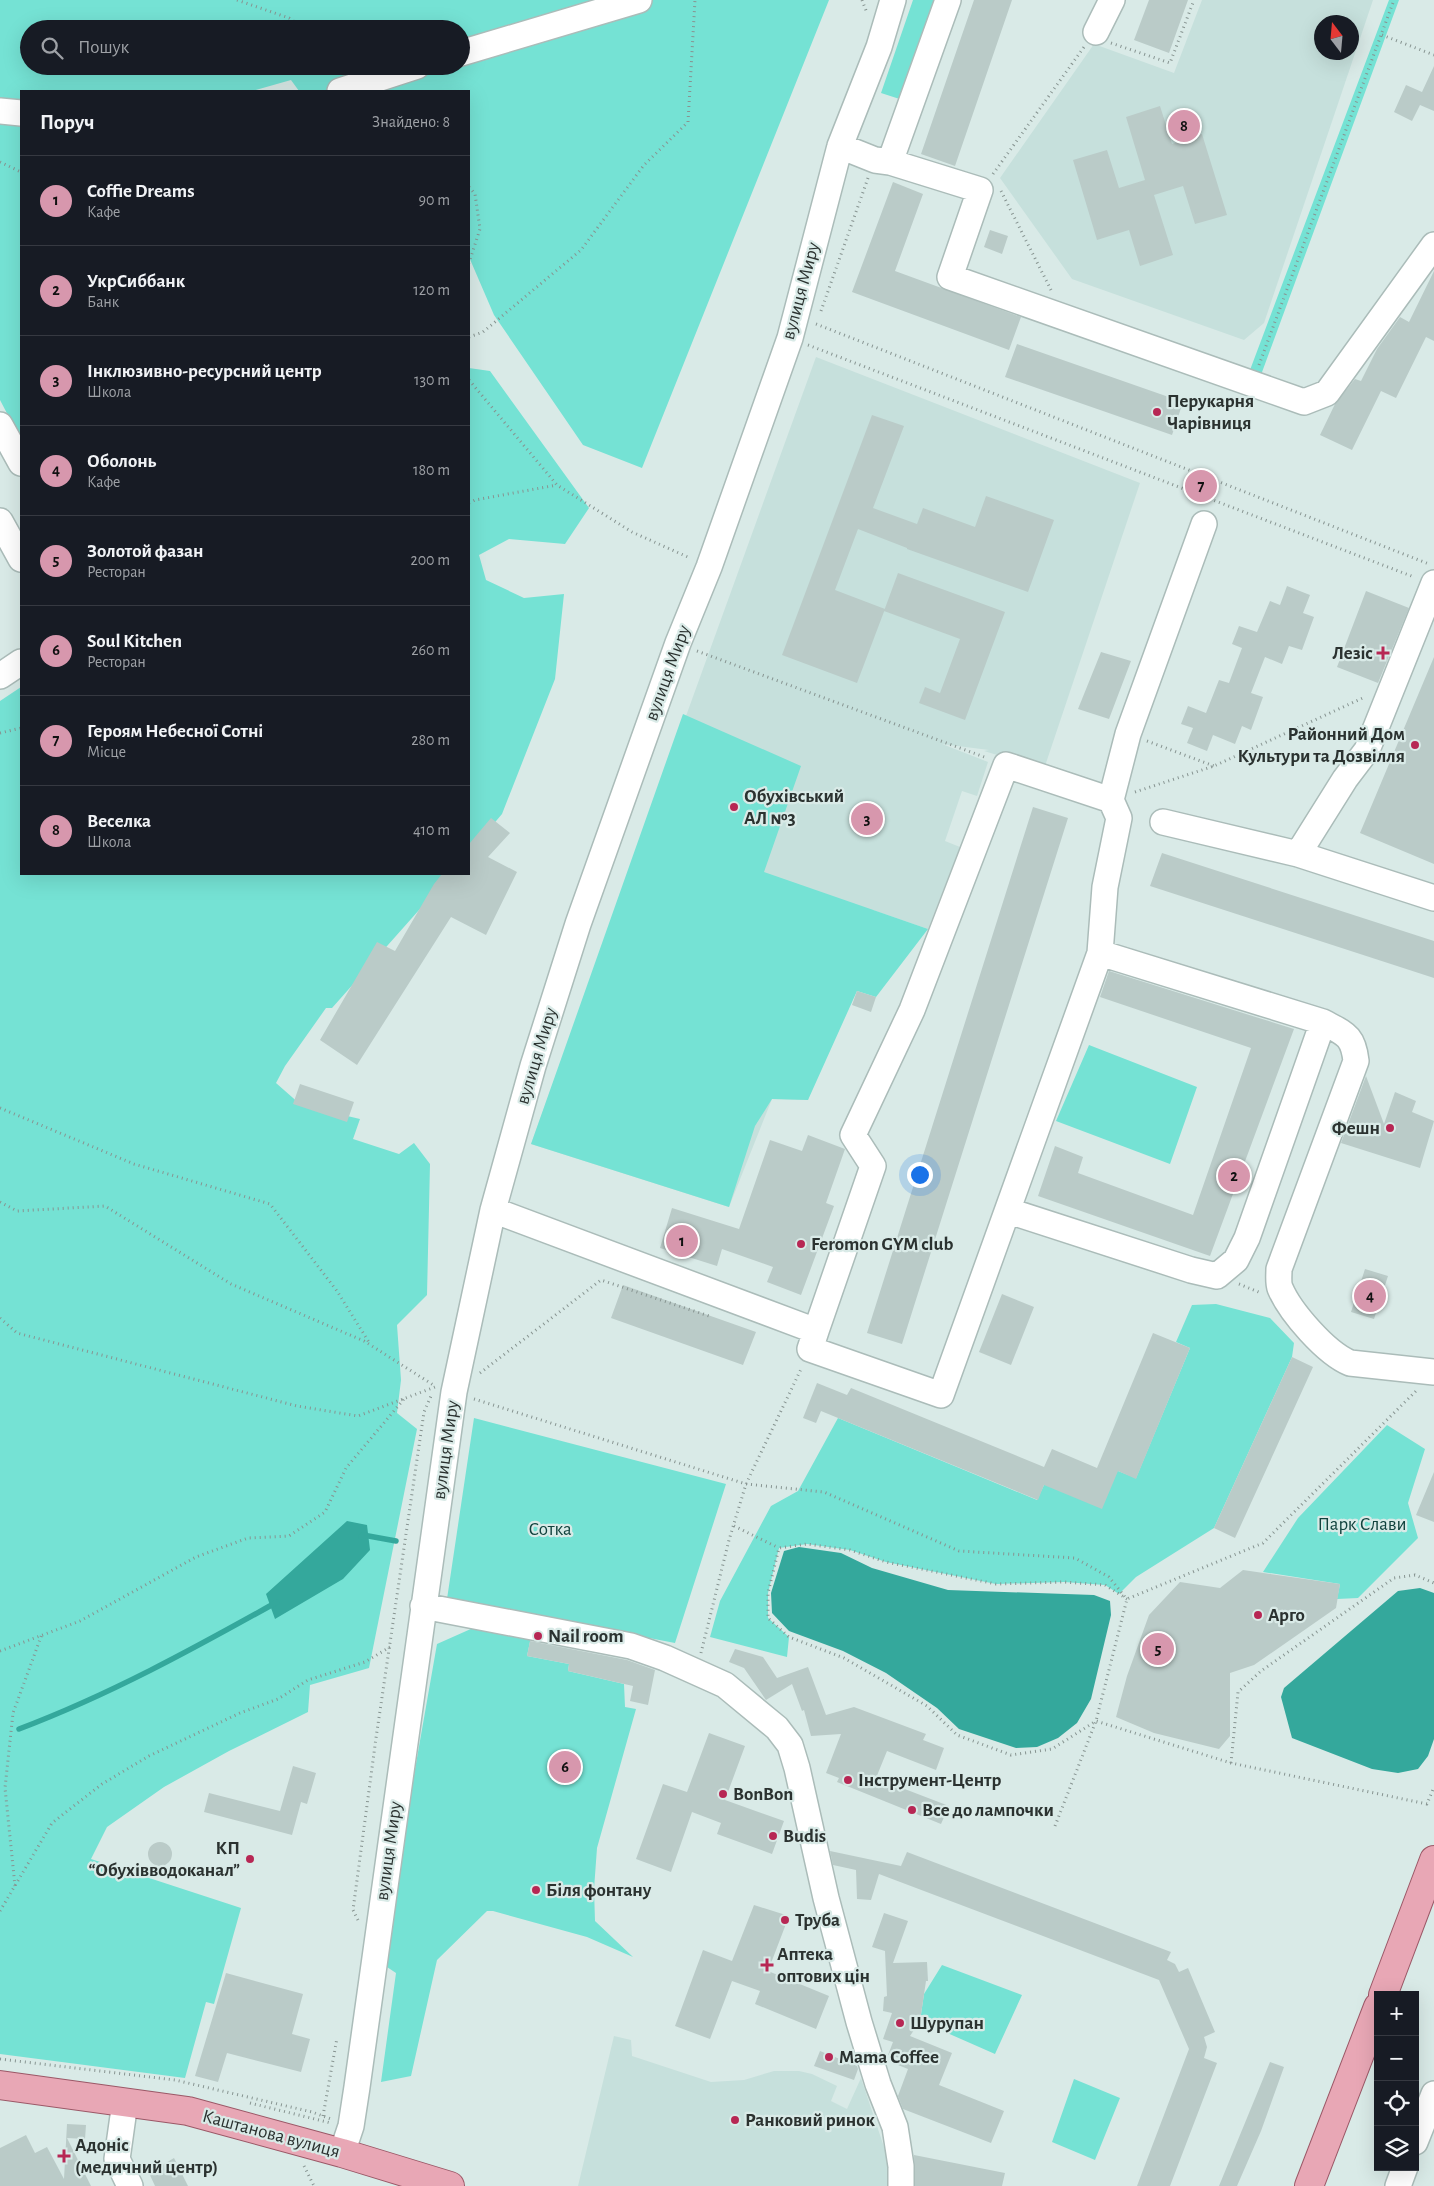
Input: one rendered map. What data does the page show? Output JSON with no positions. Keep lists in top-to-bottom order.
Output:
{
  "streets": {
    "main road": ["Каштанова вулиця"],
    "street": ["вулиця Миру"]
  },
  "crossings": [
    ["вулиця Миру", "Каштанова вулиця"]
  ],
  "parks": ["Парк Слави", "Сотка"],
  "places": {
    "other": [
      "Перукарня Чарівниця",
      "Районний Дом Культури та Дозвілля",
      "Обухівський АЛ №3",
      "Фешн",
      "Feromon GYM club",
      "Арго",
      "Nail room",
      "Інструмент-Центр",
      "BonBon",
      "Все до лампочки",
      "Budis",
      "КП “Обухівводоканал”",
      "Біля фонтану",
      "Труба",
      "Шурупан",
      "Mama Coffee",
      "Ранковий ринок"
    ],
    "health": ["Лезіс", "Аптека оптових цін", "Адоніс (медичний центр)"]
  },
  "north": "top",
  "page": {
    "search": "Пошук",
    "heading": ["Поруч", "Знайдено: 8"],
    "pins": [
      "8",
      "7",
      "3",
      "2",
      "1",
      "4",
      "5",
      "6"
    ],
    "list": [
      {
        "mark": "1",
        "name": "Coffie Dreams",
        "note": "Кафе",
        "value": "90 m"
      },
      {
        "mark": "2",
        "name": "УкрСиббанк",
        "note": "Банк",
        "value": "120 m"
      },
      {
        "mark": "3",
        "name": "Інклюзивно-ресурсний центр",
        "note": "Школа",
        "value": "130 m"
      },
      {
        "mark": "4",
        "name": "Оболонь",
        "note": "Кафе",
        "value": "180 m"
      },
      {
        "mark": "5",
        "name": "Золотой фазан",
        "note": "Ресторан",
        "value": "200 m"
      },
      {
        "mark": "6",
        "name": "Soul Kitchen",
        "note": "Ресторан",
        "value": "260 m"
      },
      {
        "mark": "7",
        "name": "Героям Небесної Сотні",
        "note": "Місце",
        "value": "280 m"
      },
      {
        "mark": "8",
        "name": "Веселка",
        "note": "Школа",
        "value": "410 m"
      }
    ],
    "map_buttons": ["+", "−"]
  }
}
